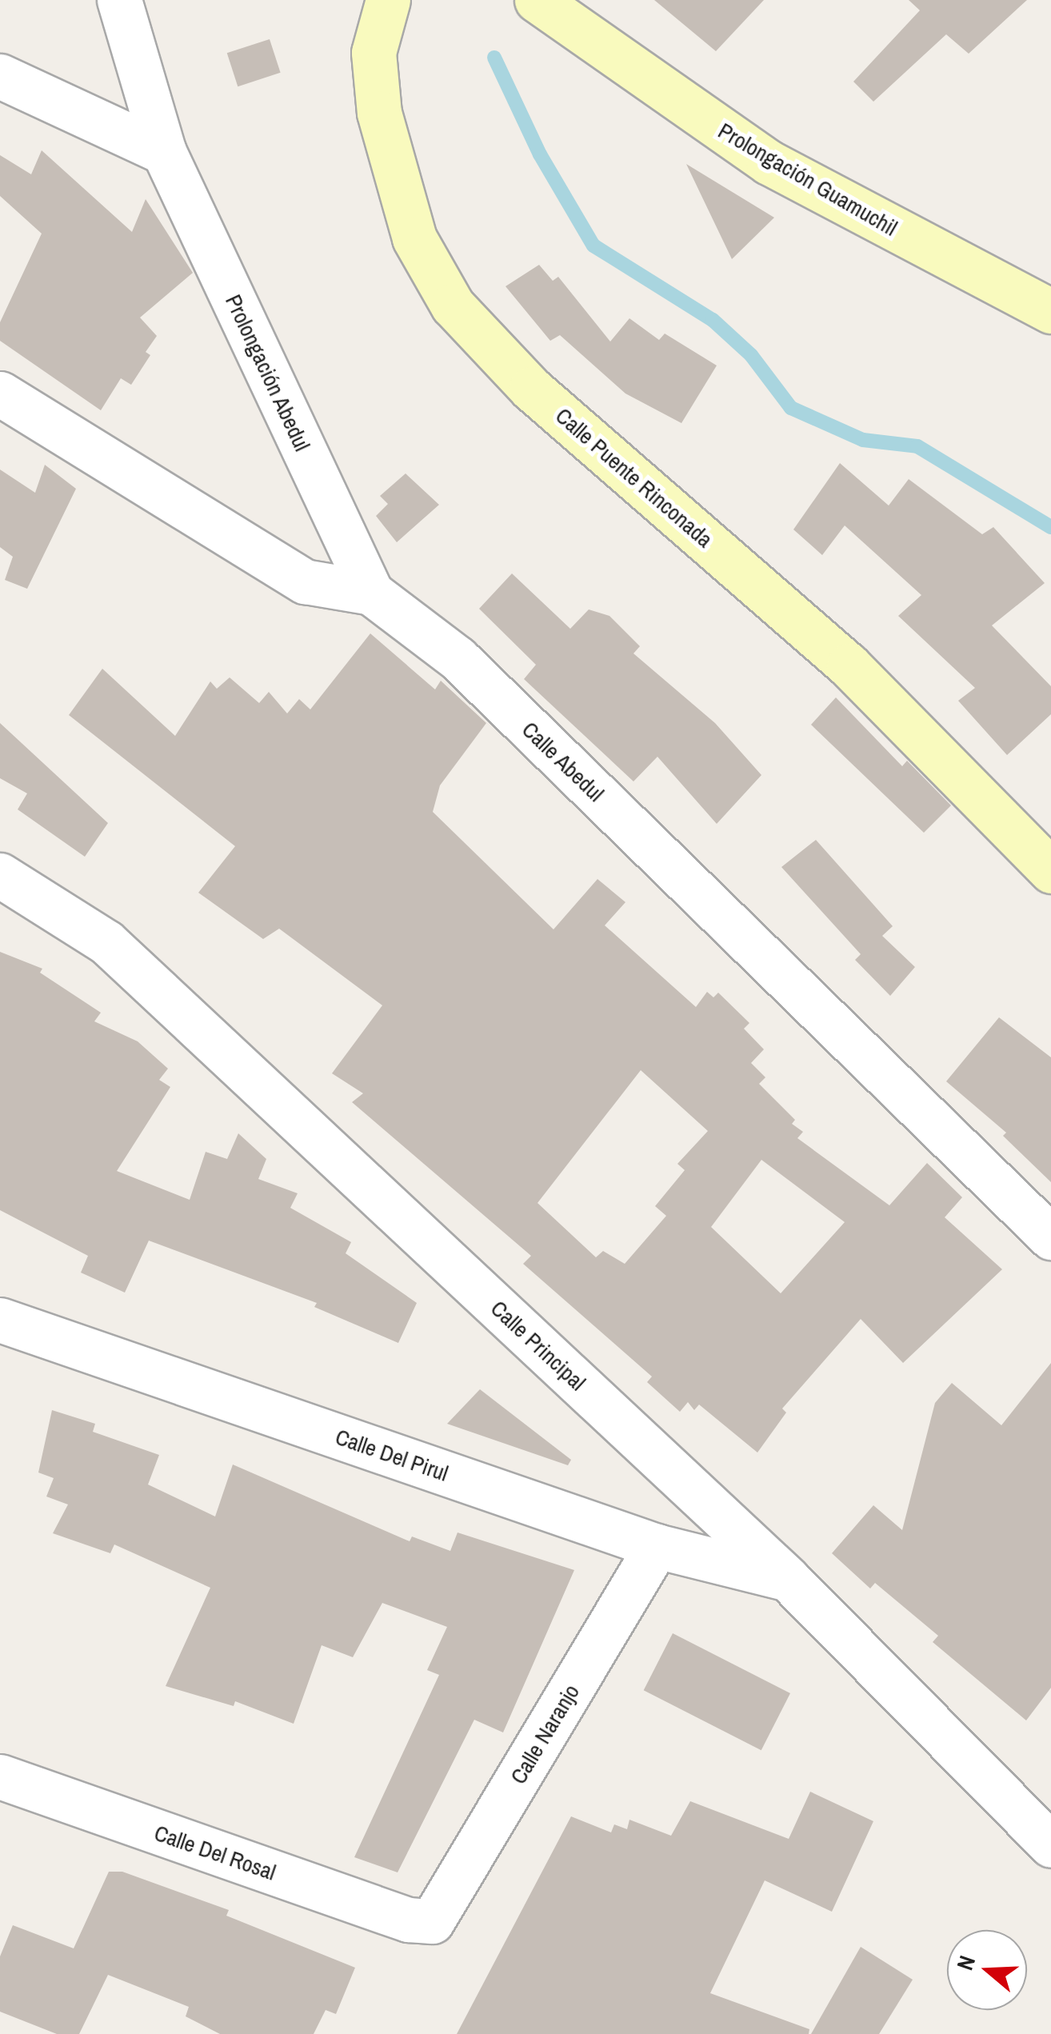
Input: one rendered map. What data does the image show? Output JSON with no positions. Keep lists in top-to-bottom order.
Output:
{
  "streets": {
    "street": [
      "Prolongación Guamuchil",
      "Prolongación Abedul",
      "Calle Puente Rinconada",
      "Calle Abedul",
      "Calle Principal",
      "Calle Del Pirul",
      "Calle Naranjo",
      "Calle Del Rosal"
    ]
  },
  "crossings": [
    ["Prolongación Abedul", "Calle Abedul"],
    ["Calle Principal", "Calle Del Pirul"],
    ["Calle Del Pirul", "Calle Naranjo"],
    ["Calle Naranjo", "Calle Del Rosal"]
  ],
  "north": "left"
}
